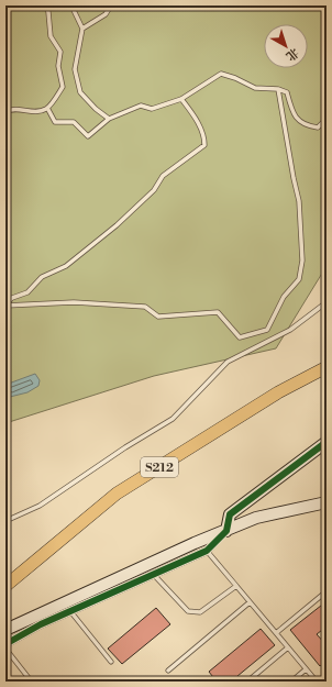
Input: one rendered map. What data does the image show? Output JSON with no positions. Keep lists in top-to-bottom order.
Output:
{
  "streets": {
    "main road": ["S212"]
  },
  "north": "bottom right"
}
